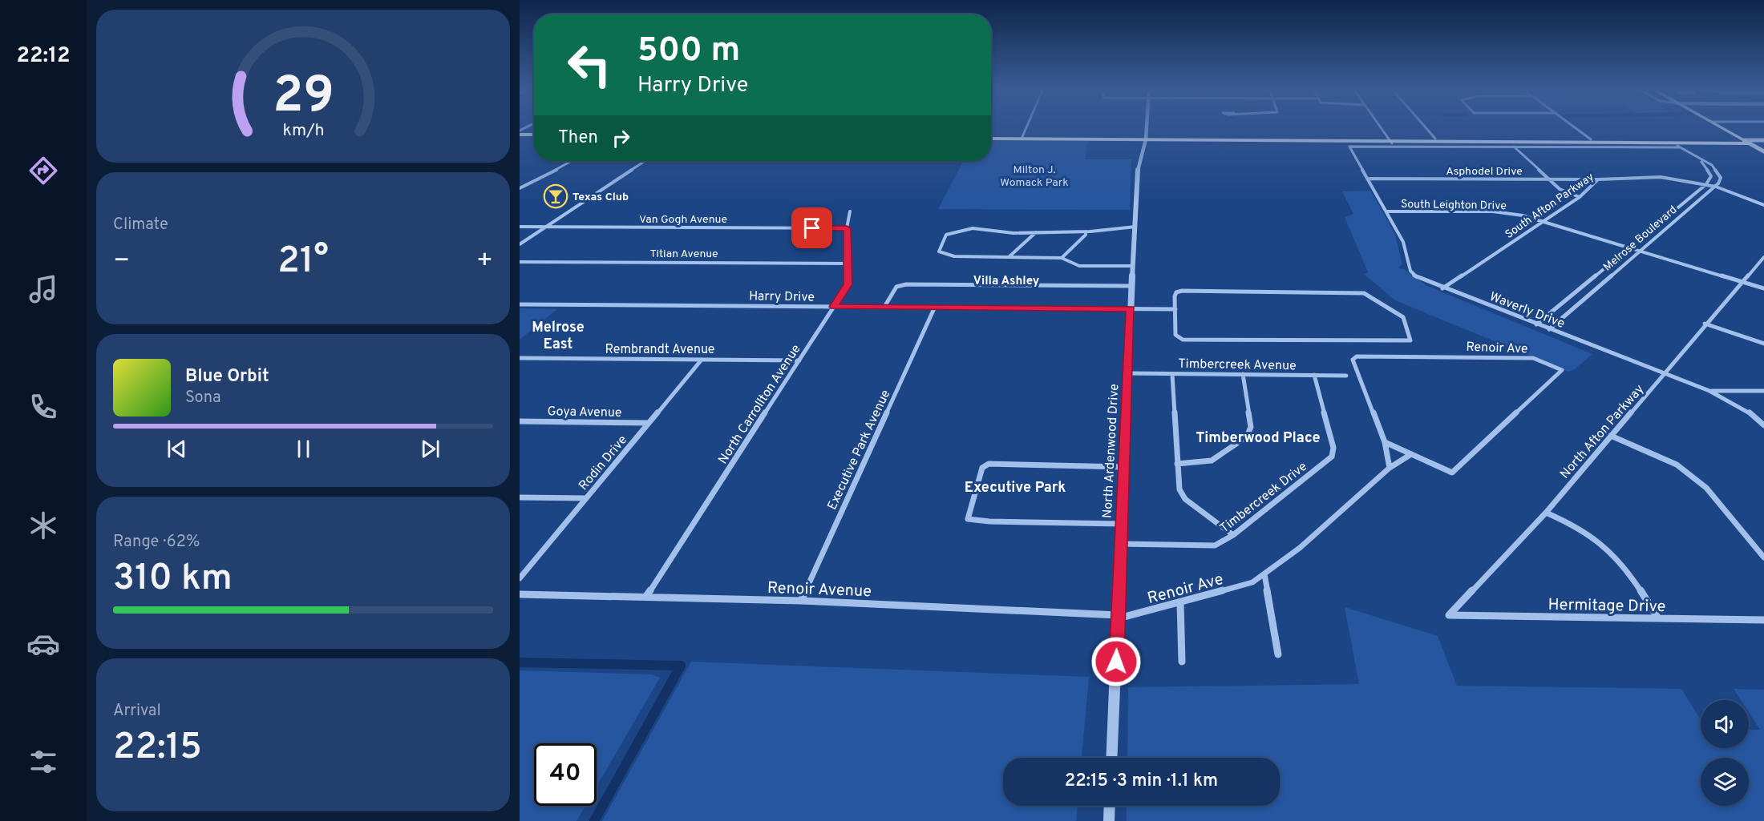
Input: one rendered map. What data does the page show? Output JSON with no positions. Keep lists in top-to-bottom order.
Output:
{
  "streets": {
    "street": [
      "Asphodel Drive",
      "South Leighton Drive",
      "South Afton Parkway",
      "Van Gogh Avenue",
      "Melrose Boulevard",
      "Titian Avenue",
      "Harry Drive",
      "Waverly Drive",
      "Renoir Ave",
      "Rembrandt Avenue",
      "Timbercreek Avenue",
      "North Carrollton Avenue",
      "Goya Avenue",
      "North Afton Parkway",
      "Executive Park Avenue",
      "North Ardenwood Drive",
      "Rodin Drive",
      "Timbercreek Drive",
      "Renoir Avenue",
      "Hermitage Drive"
    ]
  },
  "crossings": [
    ["Asphodel Drive", "South Afton Parkway"],
    ["Asphodel Drive", "Waverly Drive"],
    ["South Leighton Drive", "South Afton Parkway"],
    ["South Leighton Drive", "Melrose Boulevard"],
    ["South Leighton Drive", "Waverly Drive"],
    ["South Leighton Drive", "North Afton Parkway"],
    ["South Afton Parkway", "Melrose Boulevard"],
    ["South Afton Parkway", "Waverly Drive"],
    ["Van Gogh Avenue", "North Carrollton Avenue"],
    ["Melrose Boulevard", "Waverly Drive"],
    ["Titian Avenue", "North Carrollton Avenue"],
    ["Harry Drive", "North Carrollton Avenue"],
    ["Harry Drive", "Executive Park Avenue"],
    ["Harry Drive", "North Ardenwood Drive"],
    ["Waverly Drive", "North Afton Parkway"],
    ["Renoir Ave", "North Ardenwood Drive"],
    ["Renoir Ave", "Renoir Avenue"],
    ["Rembrandt Avenue", "North Carrollton Avenue"],
    ["Rembrandt Avenue", "Rodin Drive"],
    ["Timbercreek Avenue", "North Ardenwood Drive"],
    ["Timbercreek Avenue", "Timbercreek Drive"],
    ["North Carrollton Avenue", "Renoir Avenue"],
    ["Goya Avenue", "Rodin Drive"],
    ["North Afton Parkway", "Hermitage Drive"],
    ["Executive Park Avenue", "Renoir Avenue"],
    ["North Ardenwood Drive", "Timbercreek Drive"],
    ["North Ardenwood Drive", "Renoir Avenue"]
  ],
  "districts": [
    "Villa Ashley",
    "Melrose East",
    "Timberwood Place",
    "Executive Park"
  ],
  "parks": ["Milton J. Womack Park"],
  "places": {
    "bar": ["Texas Club"]
  },
  "page": {
    "tabs": "22:12",
    "turn": ["500 m", "Harry Drive"],
    "then": "Then",
    "tile": [
      "Climate",
      ["Range · 62%", "310 km"],
      ["Arrival", "22:15"]
    ],
    "heat": ["−", "21°", "+"],
    "song": ["Blue Orbit", "Sona"],
    "limit": "40",
    "trip": "22:15 · 3 min · 1.1 km",
    "gauge": ["29", "km/h"]
  }
}
